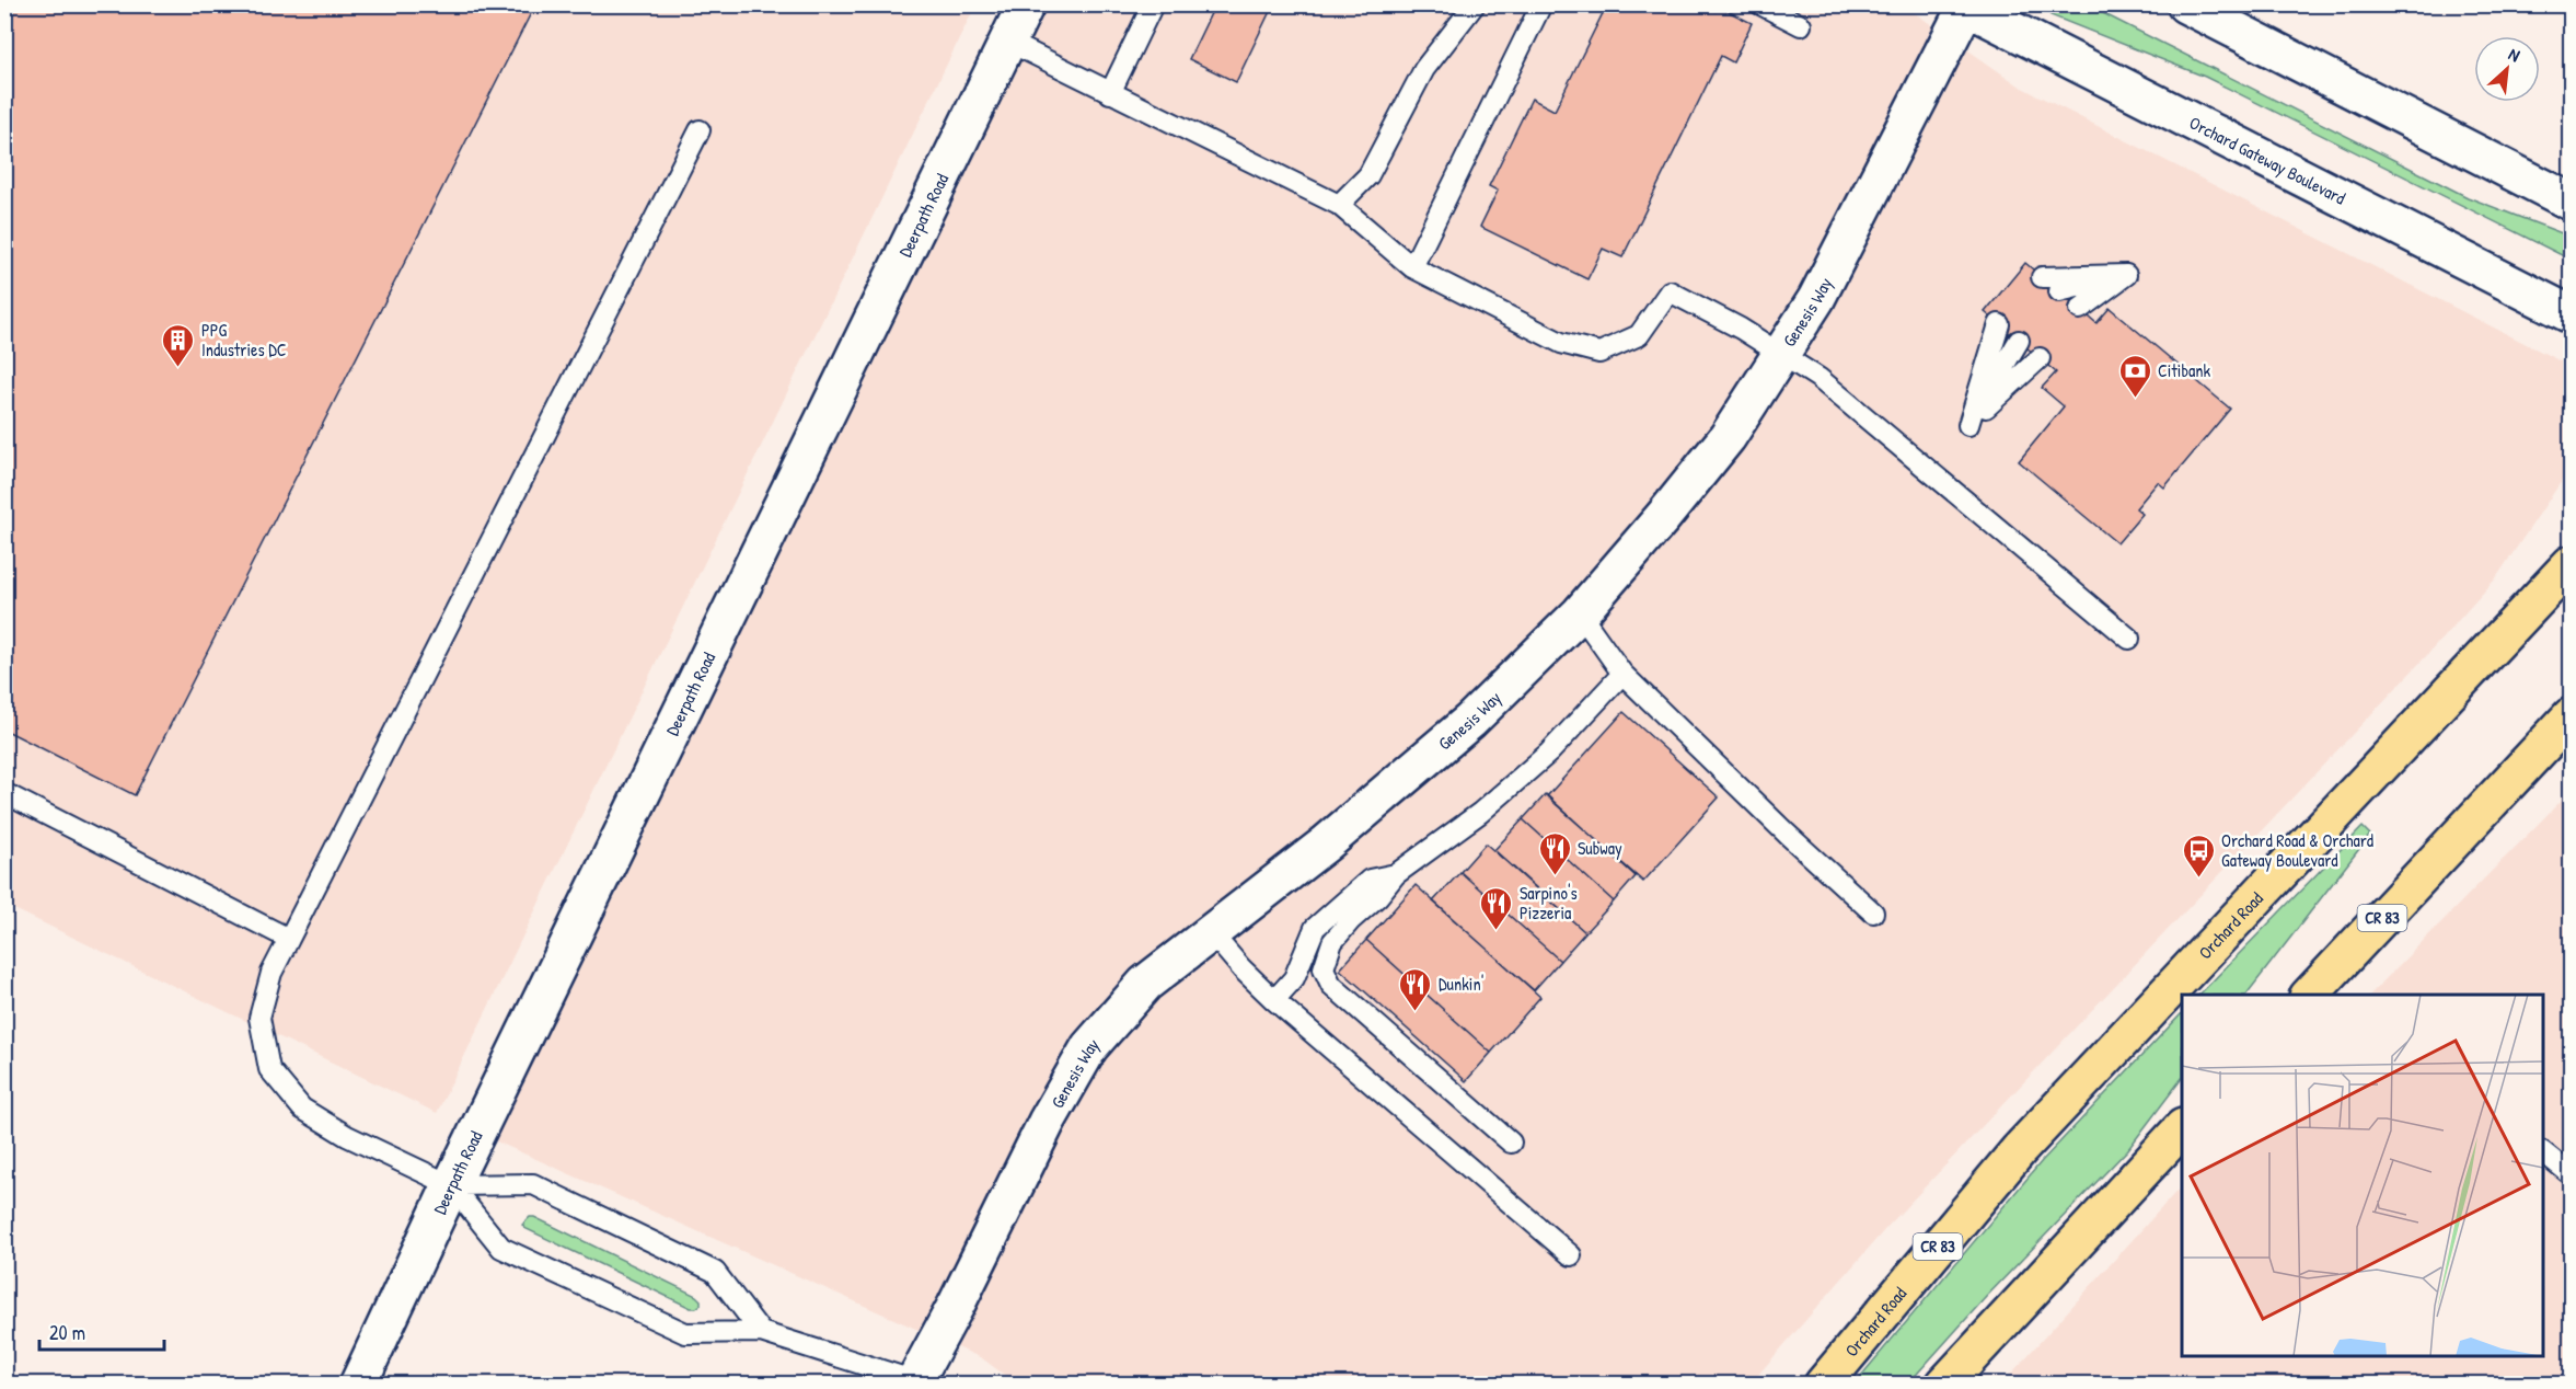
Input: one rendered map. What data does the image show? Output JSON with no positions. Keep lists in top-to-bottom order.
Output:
{
  "streets": {
    "main road": ["CR 83", "Orchard Road"],
    "street": ["Orchard Gateway Boulevard", "Deerpath Road", "Genesis Way"]
  },
  "crossings": [
    ["Orchard Gateway Boulevard", "Genesis Way"]
  ],
  "places": {
    "building": ["PPG Industries DC"],
    "bank": ["Citibank"],
    "restaurant": ["Subway", "Sarpino's Pizzeria", "Dunkin'"],
    "bus stop": ["Orchard Road & Orchard Gateway Boulevard"]
  },
  "scale_bar": "20 m",
  "north": "top right"
}
